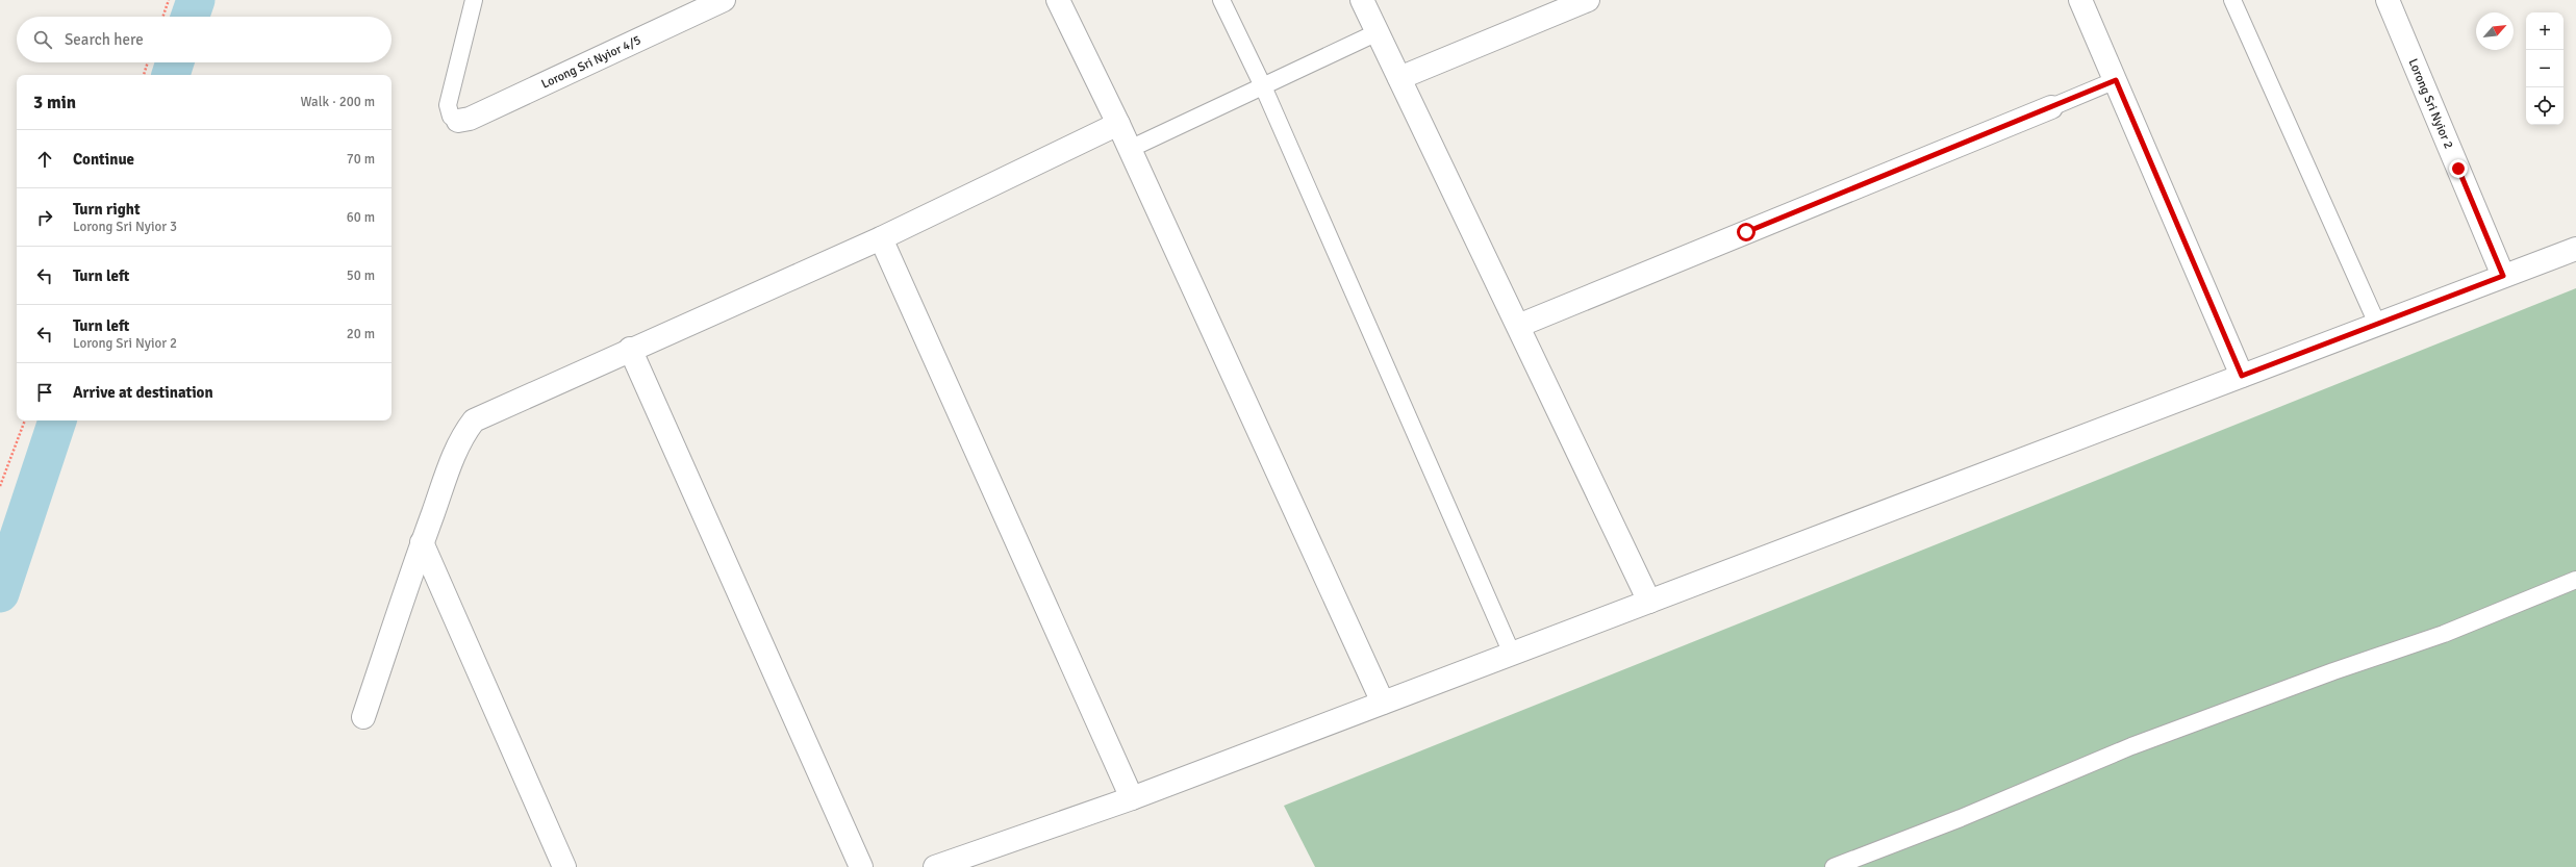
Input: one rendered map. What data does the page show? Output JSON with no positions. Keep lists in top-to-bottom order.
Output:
{
  "streets": {
    "street": ["Lorong Sri Nyior 4/5", "Lorong Sri Nyior 2"]
  },
  "north": "top right",
  "page": {
    "map_buttons": ["+", "−"],
    "search": "Search here",
    "heading": ["3 min", "Walk · 200 m"],
    "list": [
      ["Continue", "70 m"],
      ["Turn right", "Lorong Sri Nyior 3", "60 m"],
      ["Turn left", "50 m"],
      ["Turn left", "Lorong Sri Nyior 2", "20 m"],
      "Arrive at destination"
    ]
  }
}
